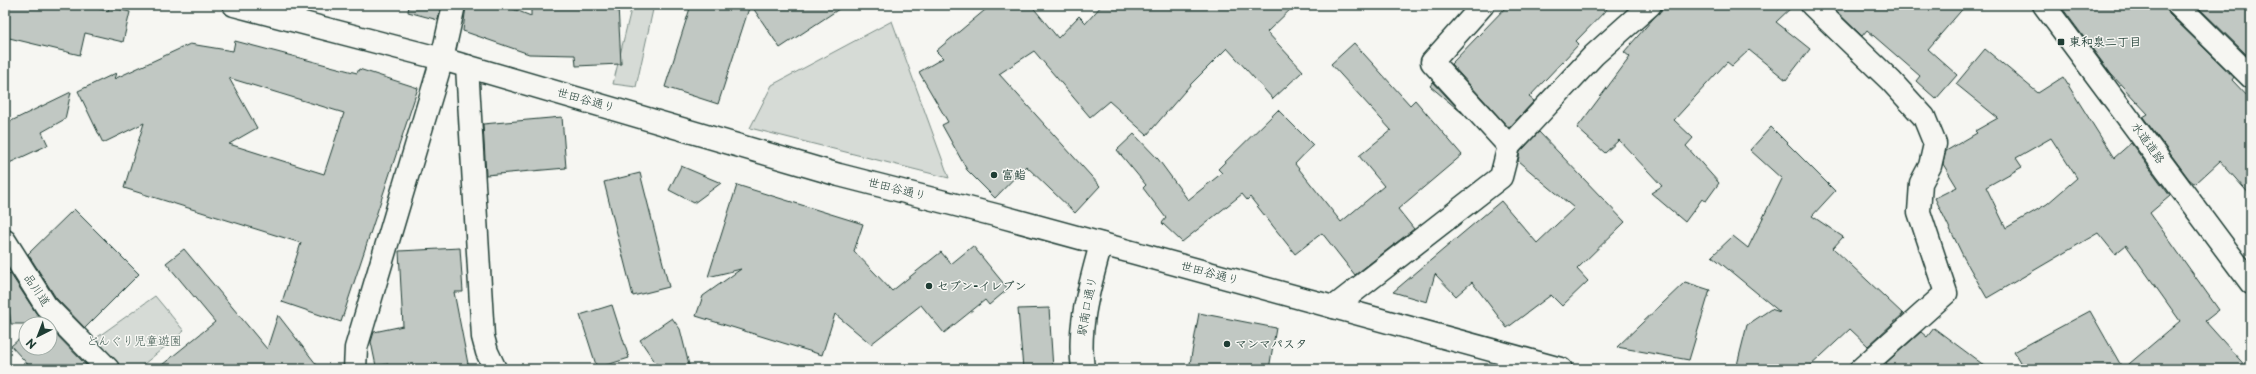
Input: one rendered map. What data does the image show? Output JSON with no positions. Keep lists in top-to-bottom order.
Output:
{
  "streets": {
    "street": [
      "世田谷通り",
      "水道道路",
      "品川道",
      "駅南口通り"
    ]
  },
  "crossings": [
    ["世田谷通り", "駅南口通り"]
  ],
  "parks": ["どんぐり児童遊園"],
  "places": {
    "transit": ["東和泉二丁目"],
    "other": ["富鮨", "セブン-イレブン", "マンマパスタ"]
  },
  "north": "bottom left"
}
